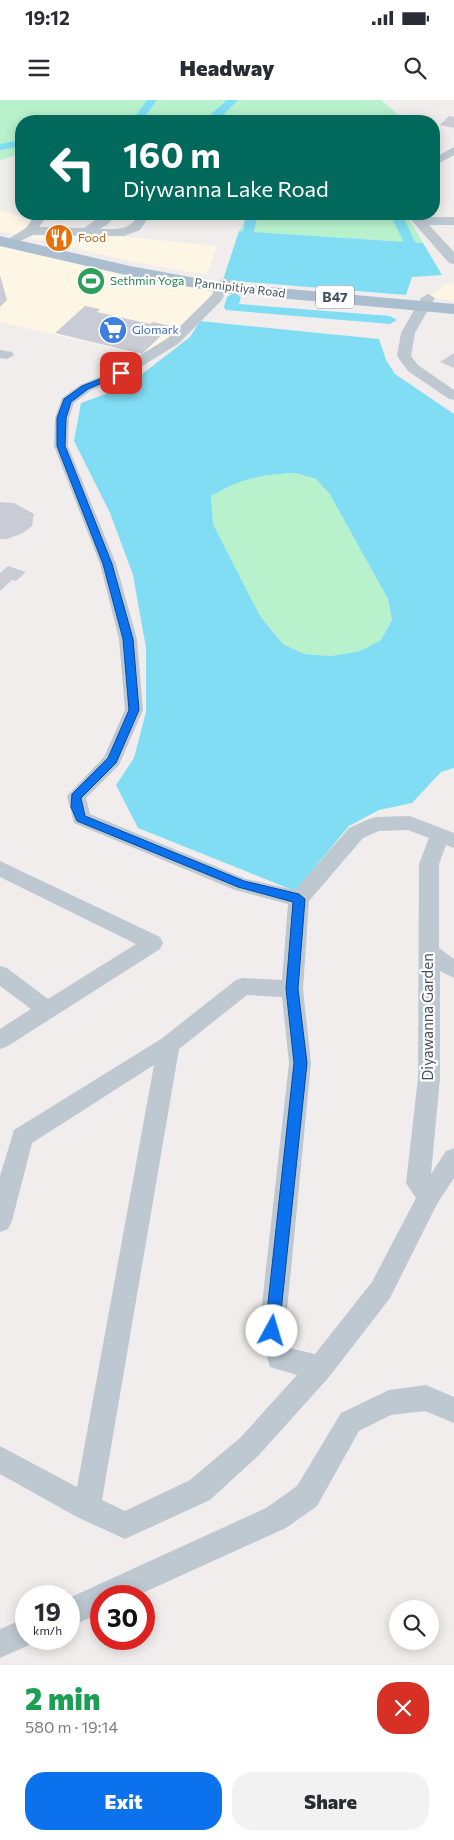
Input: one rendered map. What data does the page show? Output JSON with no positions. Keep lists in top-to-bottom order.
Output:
{
  "streets": {
    "main road": ["Pannipitiya Road", "B47"],
    "street": ["Diyawanna Garden"]
  },
  "places": {
    "restaurant": ["Food"],
    "sports": ["Sethmin Yoga"],
    "supermarket": ["Glomark"]
  },
  "page": {
    "status": "19:12",
    "header": "Headway",
    "turn": ["160 m", "Diywanna Lake Road"],
    "speed": "19 km/h",
    "limit": "30",
    "heading": ["2 min", "580 m · 19:14"],
    "buttons": ["Exit", "Share"]
  }
}
